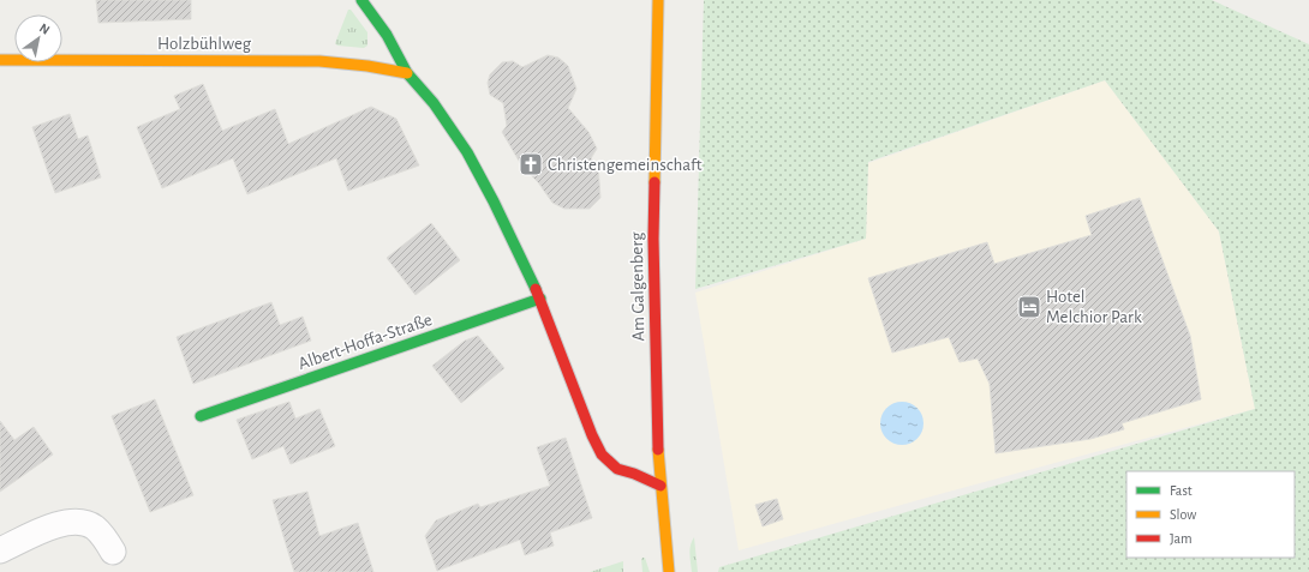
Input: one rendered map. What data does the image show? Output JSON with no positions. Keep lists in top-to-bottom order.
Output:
{
  "streets": {
    "street": ["Holzbühlweg", "Am Galgenberg", "Albert-Hoffa-Straße"]
  },
  "places": {
    "church": ["Christengemeinschaft"],
    "hotel": ["Hotel Melchior Park"]
  },
  "legend": ["Fast", "Slow", "Jam"],
  "north": "top right"
}
